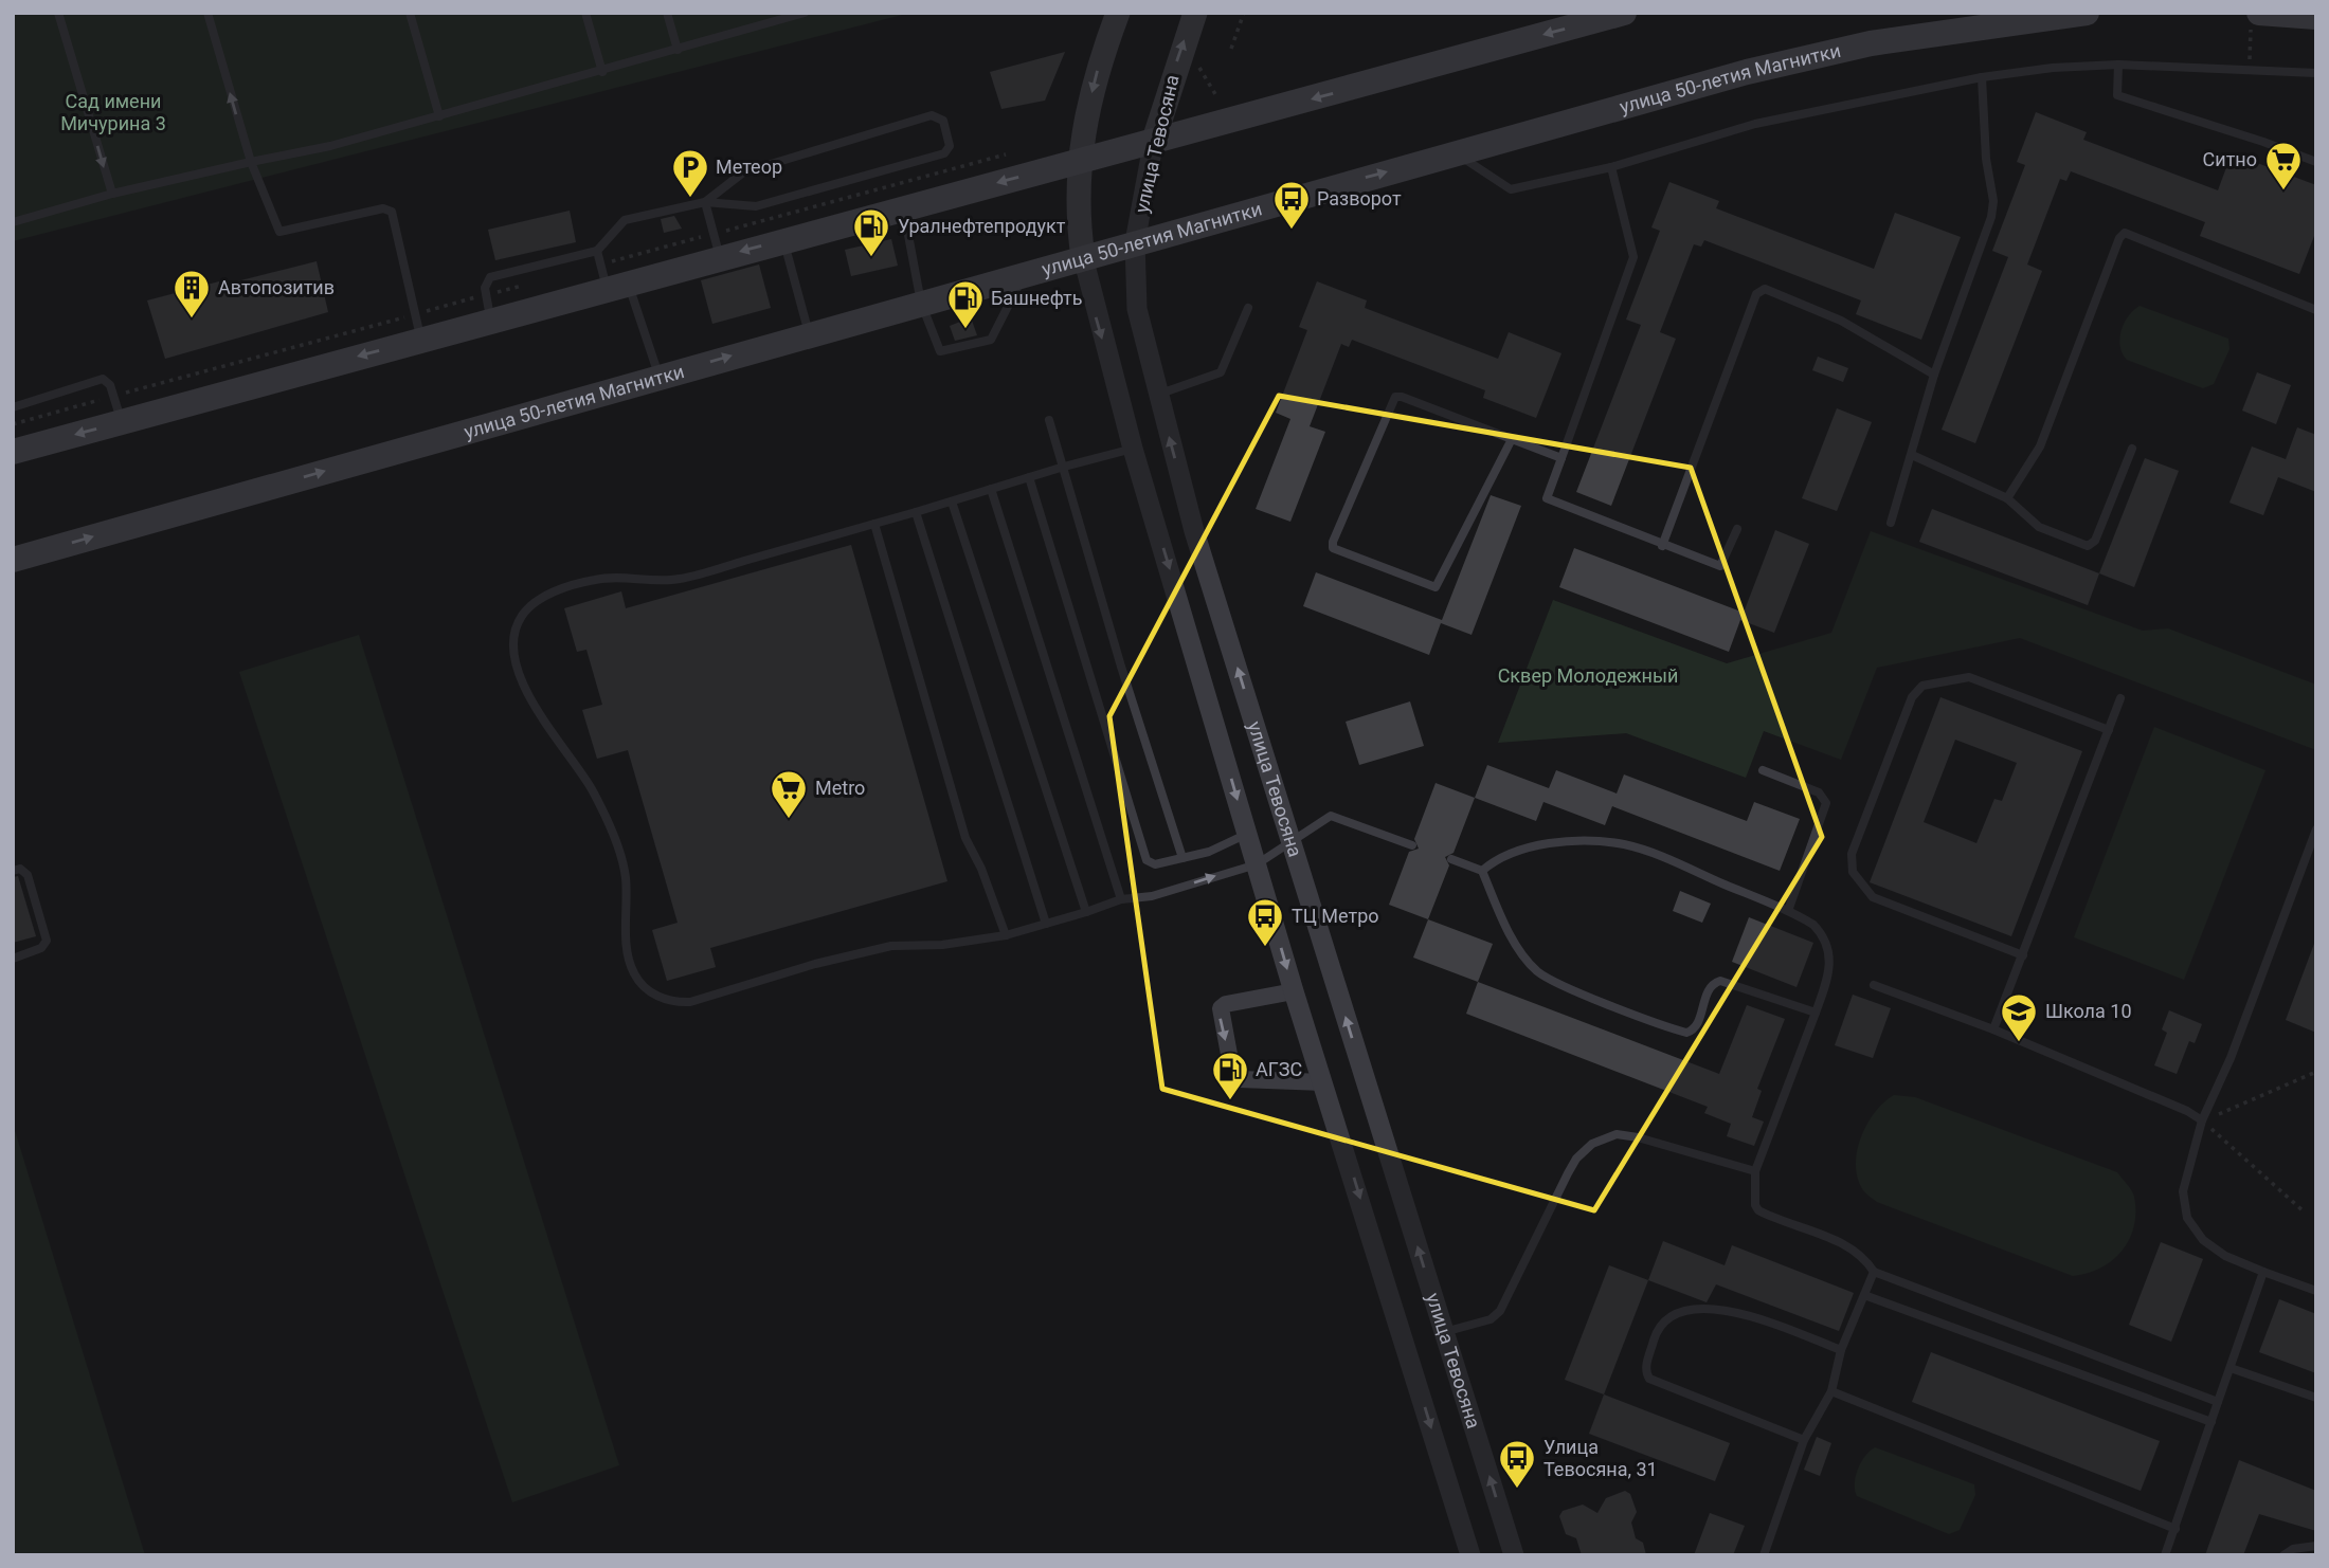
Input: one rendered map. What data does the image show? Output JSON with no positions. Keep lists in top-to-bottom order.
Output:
{
  "streets": {
    "main road": ["улица 50-летия Магнитки", "улица Тевосяна"]
  },
  "crossings": [
    ["улица 50-летия Магнитки", "улица Тевосяна"]
  ],
  "parks": ["Сад имени Мичурина 3", "Сквер Молодежный"],
  "places": {
    "supermarket": ["Ситно", "Metro"],
    "parking": ["Метеор"],
    "bus stop": ["Разворот", "ТЦ Метро", "Улица Тевосяна, 31"],
    "fuel station": ["Уралнефтепродукт", "Башнефть", "АГЗС"],
    "building": ["Автопозитив"],
    "school or university": ["Школа 10"]
  }
}
